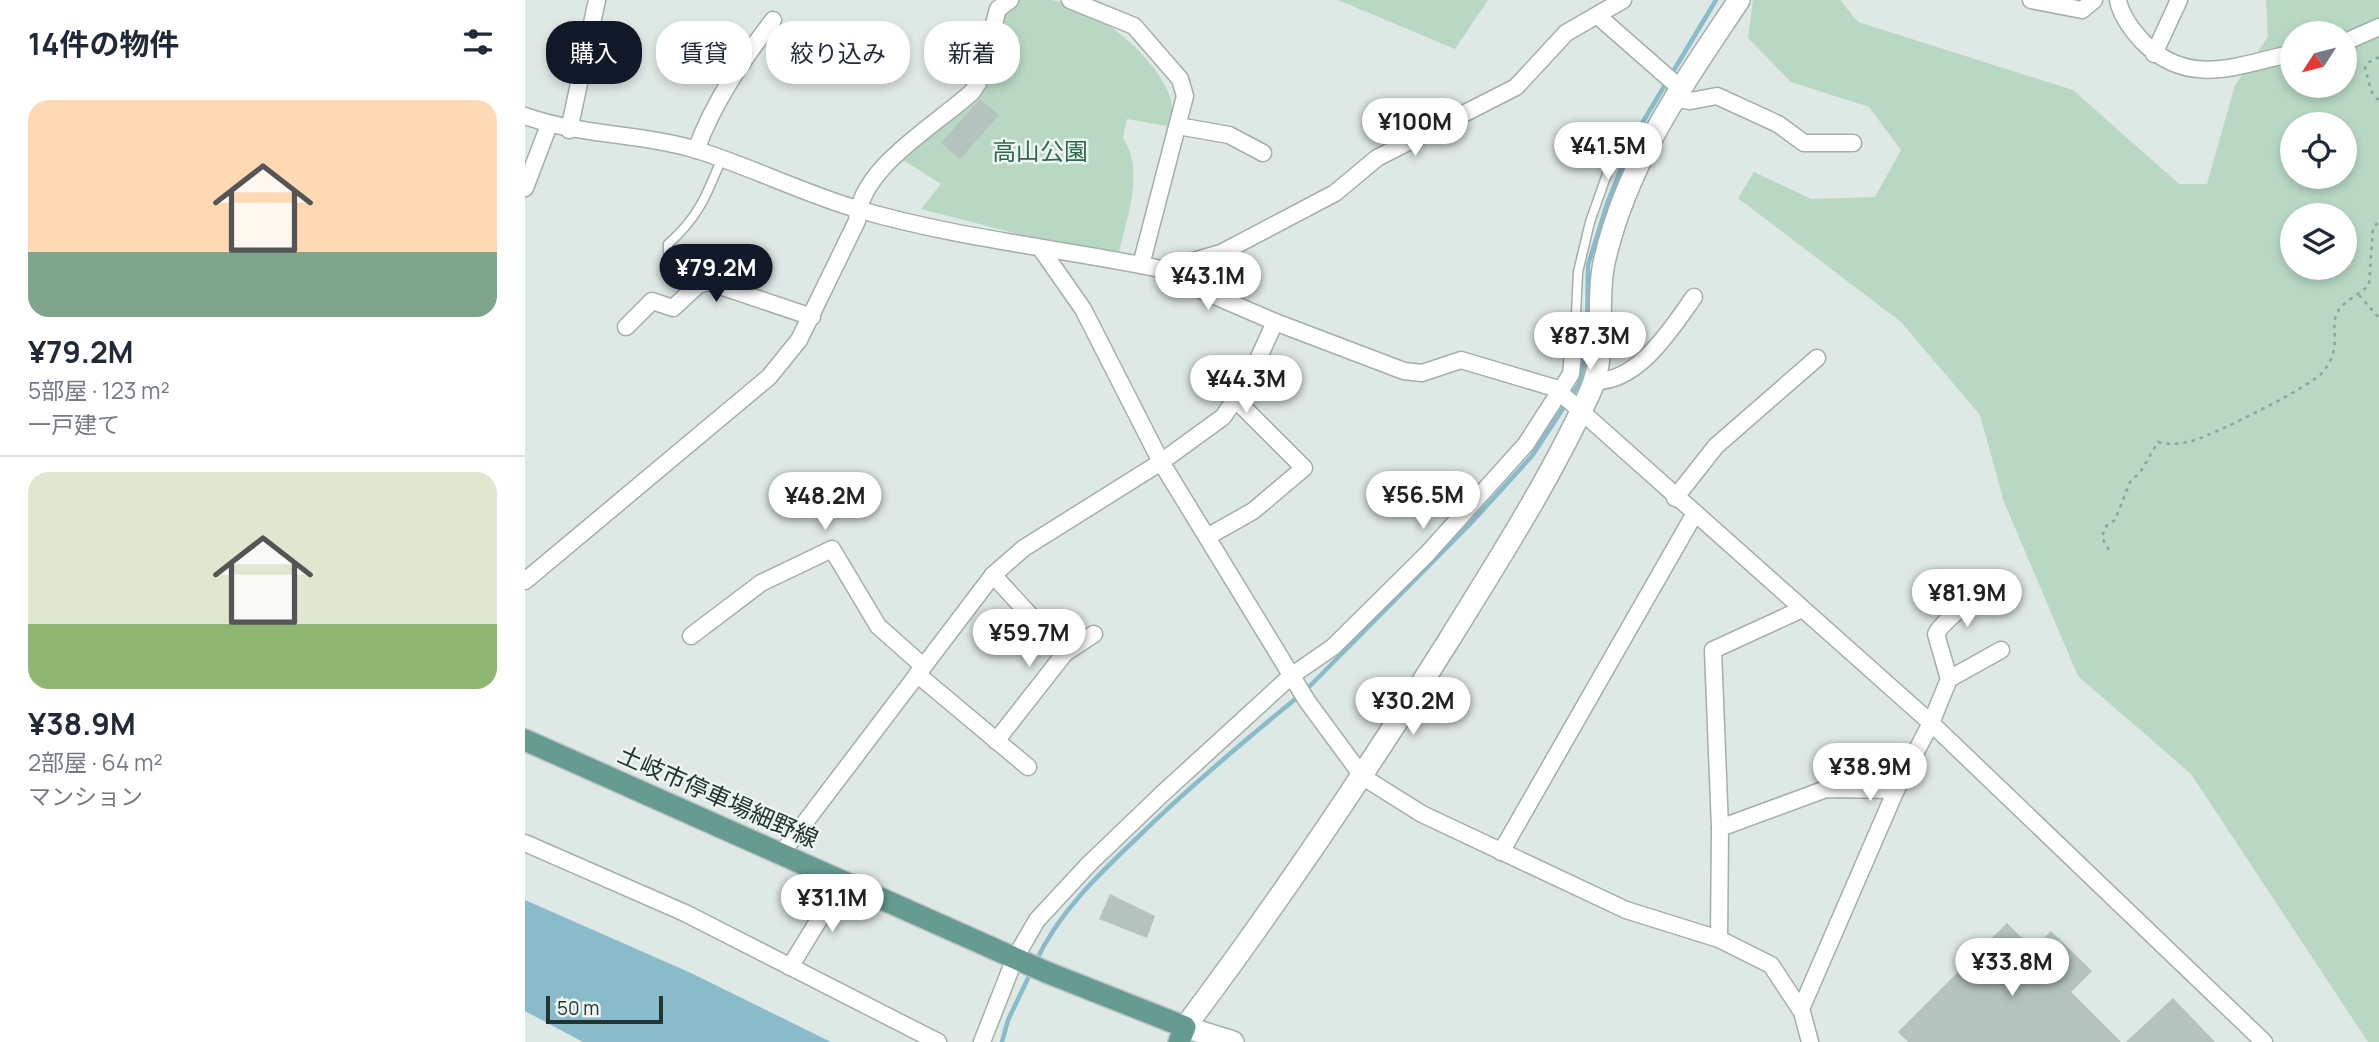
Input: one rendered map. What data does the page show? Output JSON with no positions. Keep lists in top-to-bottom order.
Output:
{
  "streets": {
    "main road": ["土岐市停車場細野線"]
  },
  "parks": ["高山公園"],
  "scale_bar": "50 m",
  "north": "bottom left",
  "page": {
    "heading": "14件の物件",
    "chip": [
      "購入",
      "賃貸",
      "絞り込み",
      "新着"
    ],
    "list": [
      {
        "name": "¥79.2M",
        "note": "5部屋 · 123 m² · 一戸建て"
      },
      {
        "name": "¥38.9M",
        "note": "2部屋 · 64 m² · マンション"
      }
    ],
    "price": [
      "¥100M",
      "¥41.5M",
      "¥79.2M",
      "¥43.1M",
      "¥87.3M",
      "¥44.3M",
      "¥56.5M",
      "¥48.2M",
      "¥81.9M",
      "¥59.7M",
      "¥30.2M",
      "¥38.9M",
      "¥31.1M",
      "¥33.8M"
    ],
    "scale": "50 m"
  }
}
